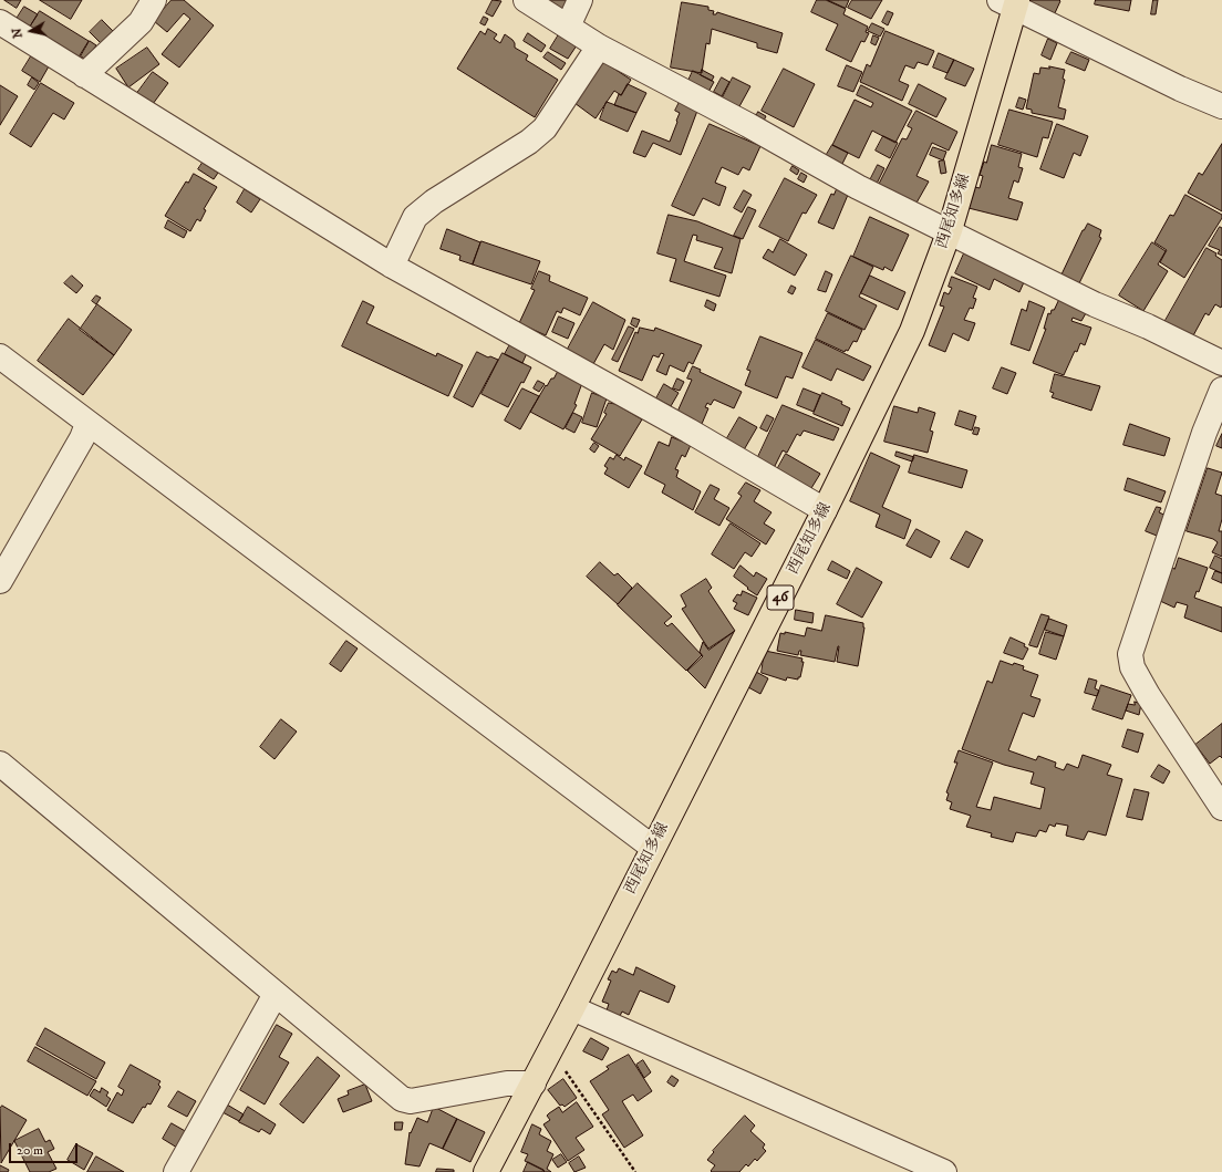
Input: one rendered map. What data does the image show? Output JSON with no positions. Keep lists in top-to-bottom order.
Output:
{
  "streets": {
    "main road": ["西尾知多線", "46"]
  },
  "scale_bar": "20 m",
  "north": "left"
}
